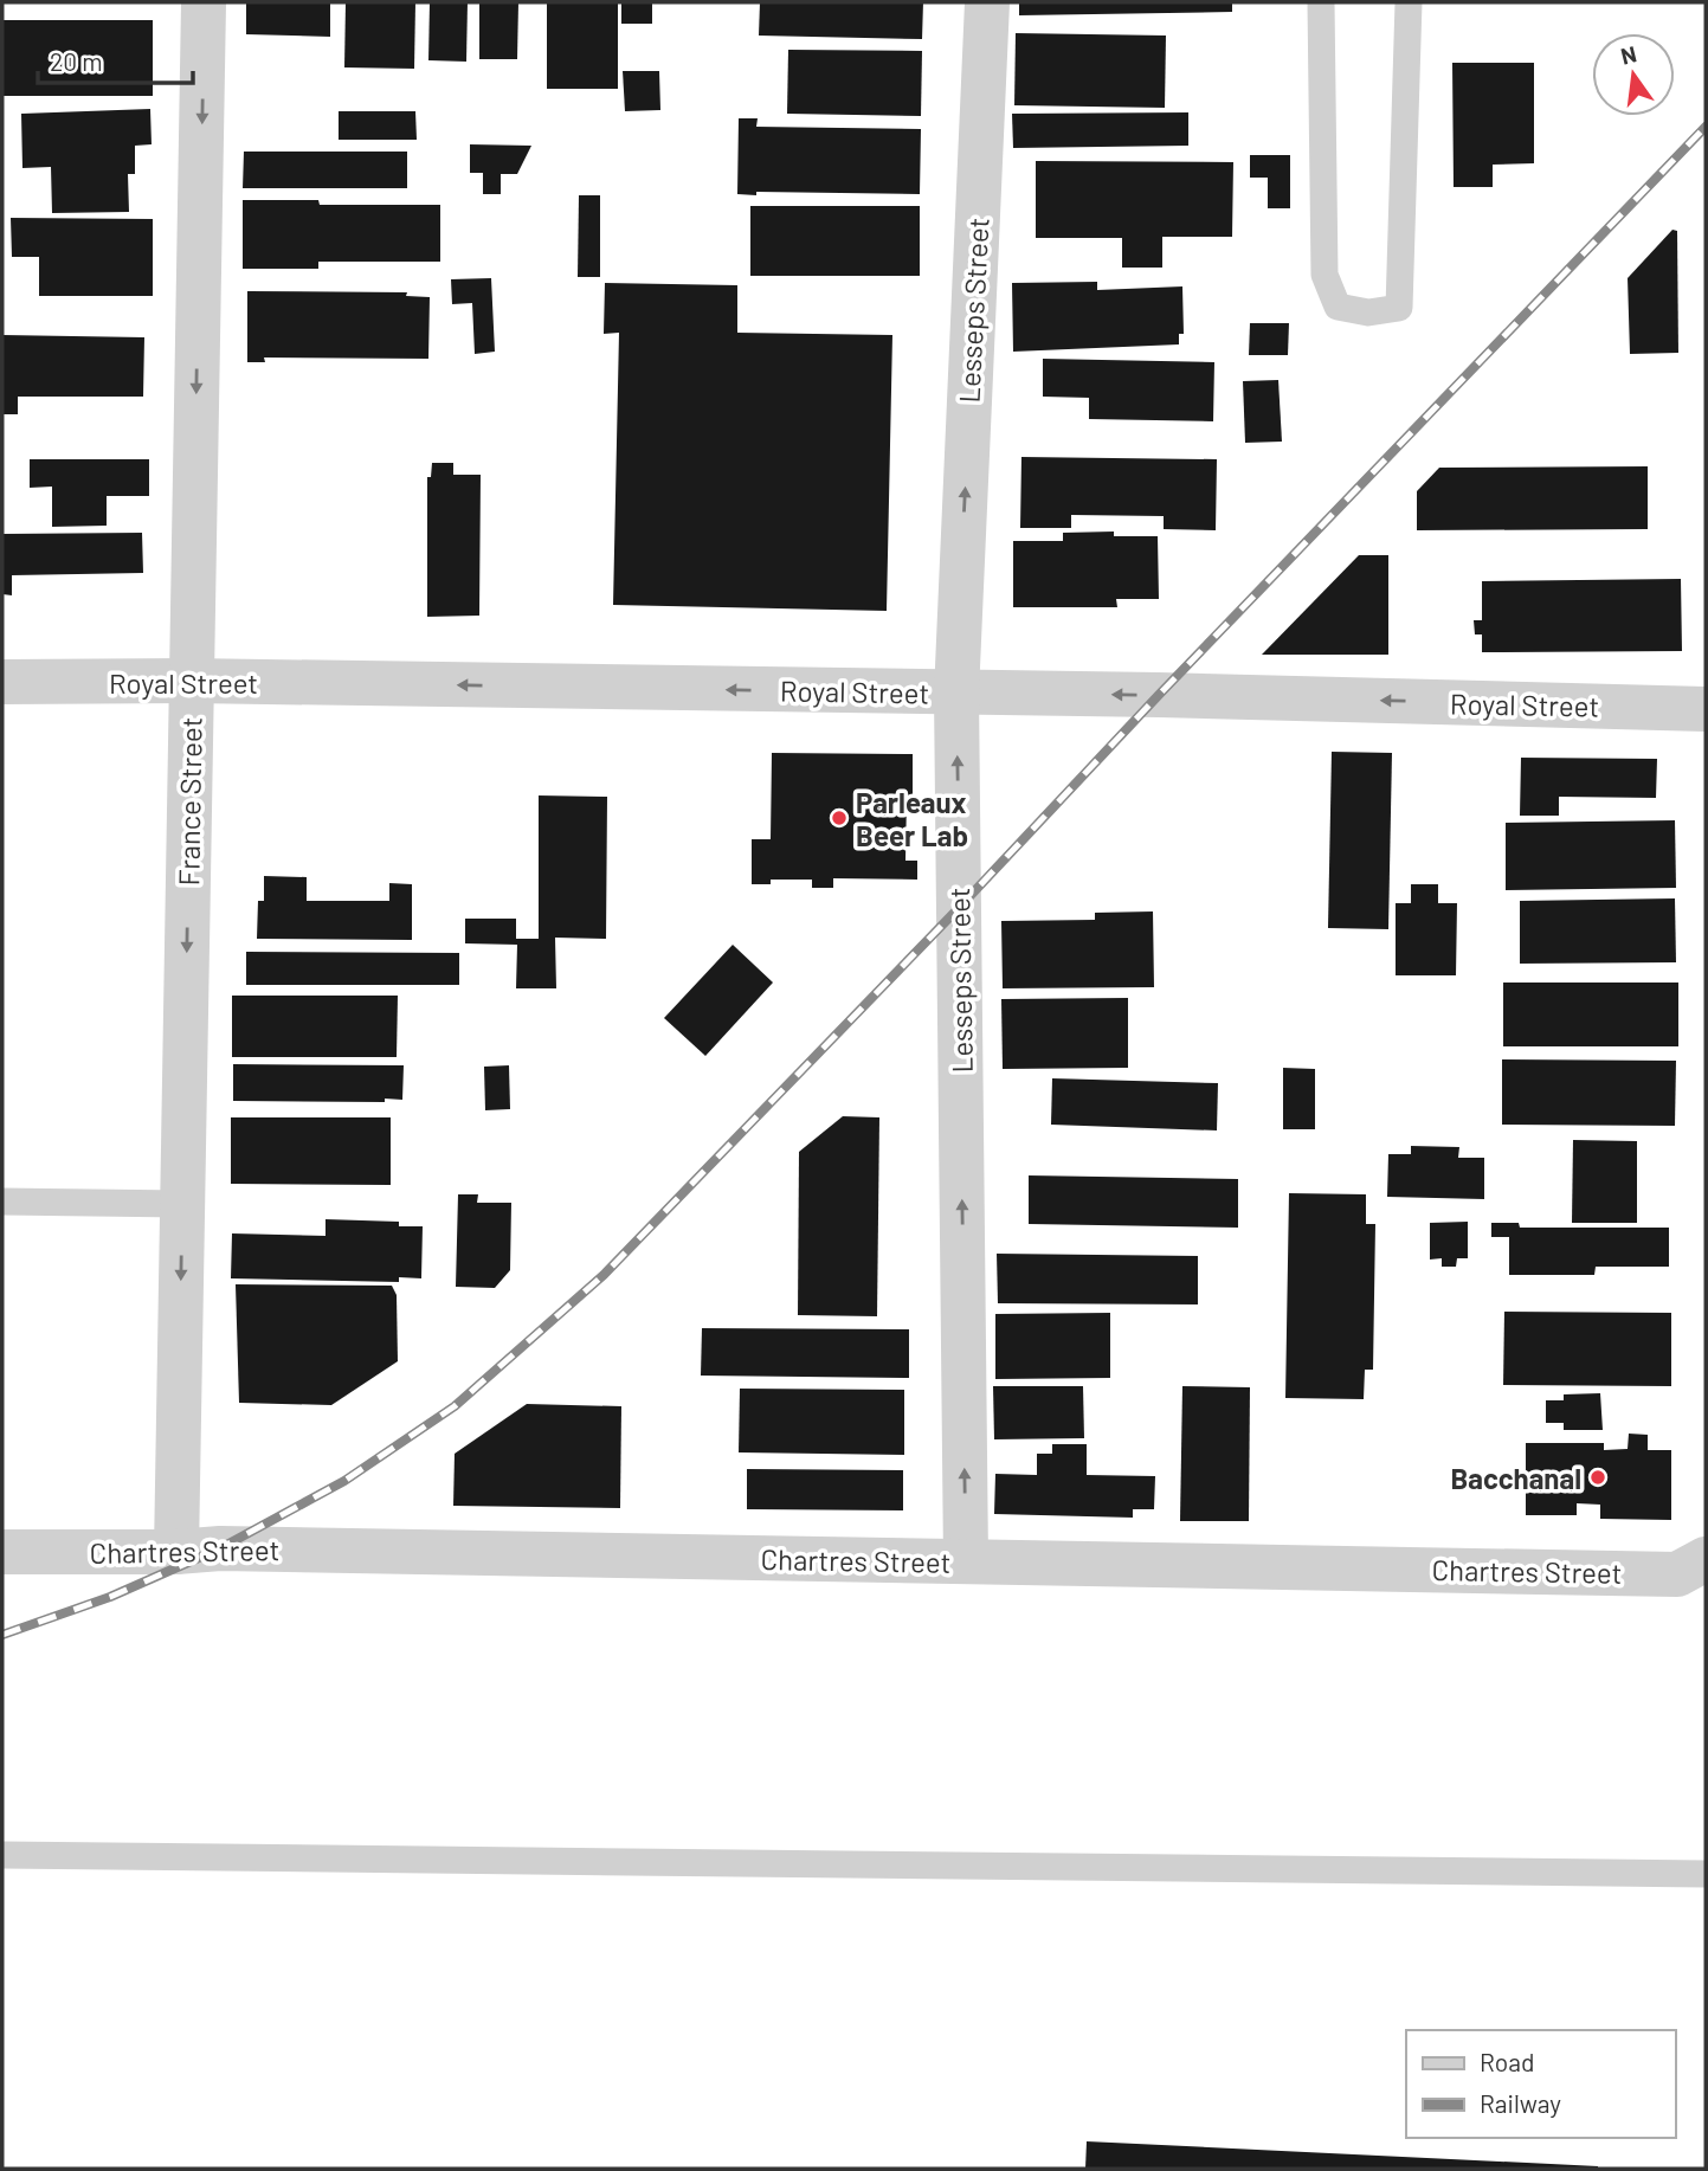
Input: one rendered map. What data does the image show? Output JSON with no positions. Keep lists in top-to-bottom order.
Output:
{
  "streets": {
    "street": [
      "Lesseps Street",
      "Royal Street",
      "France Street",
      "Chartres Street"
    ]
  },
  "crossings": [
    ["Lesseps Street", "Royal Street"],
    ["Lesseps Street", "Chartres Street"],
    ["Royal Street", "France Street"],
    ["France Street", "Chartres Street"]
  ],
  "one_way": ["Lesseps Street", "Royal Street", "France Street"],
  "places": ["Parleaux Beer Lab", "Bacchanal"],
  "legend": ["Road", "Railway"],
  "scale_bar": "20 m",
  "north": "top"
}
